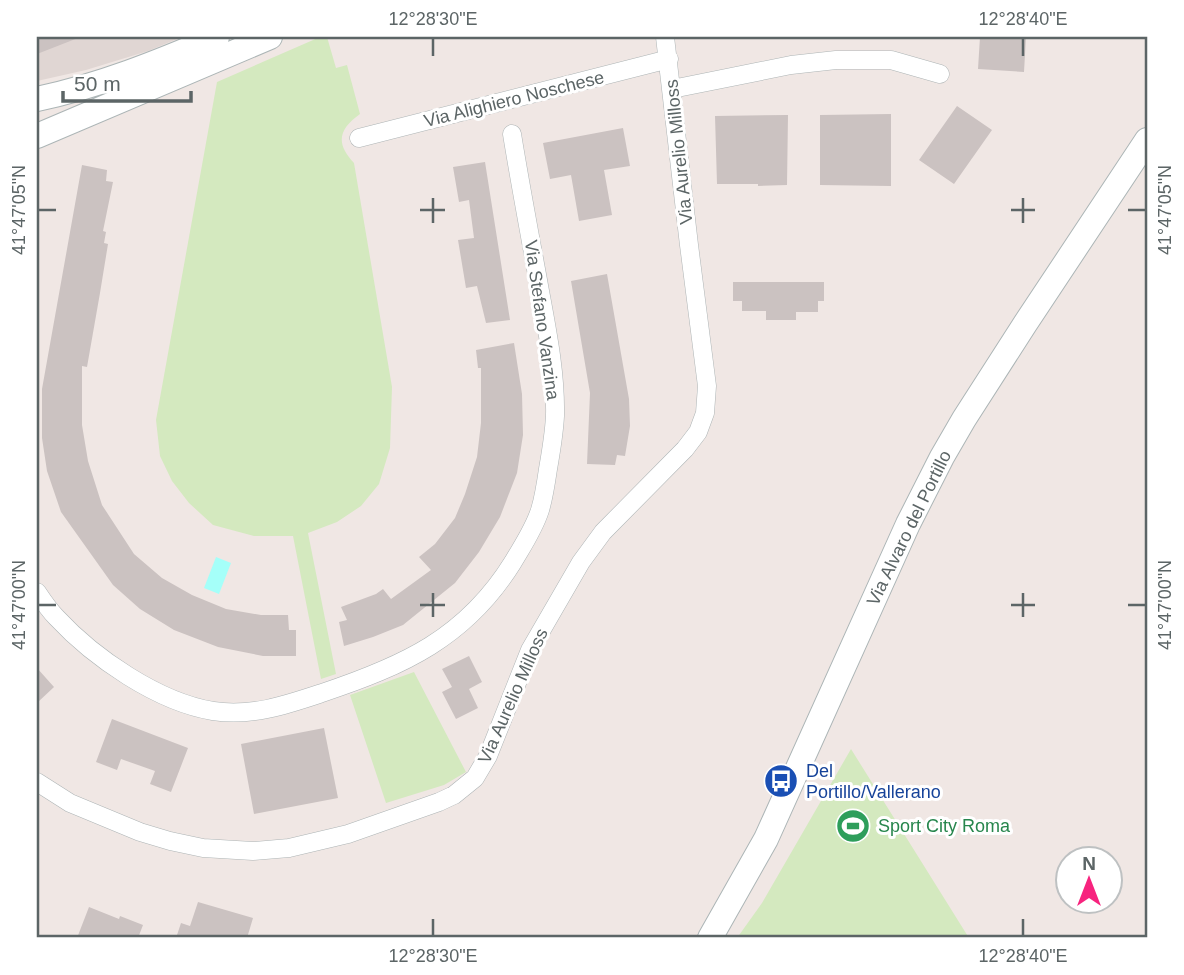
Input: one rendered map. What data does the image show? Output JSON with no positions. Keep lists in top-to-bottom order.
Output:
{
  "streets": {
    "street": [
      "Via Alighiero Noschese",
      "Via Aurelio Milloss",
      "Via Stefano Vanzina",
      "Via Alvaro del Portillo"
    ]
  },
  "crossings": [
    ["Via Alighiero Noschese", "Via Aurelio Milloss"]
  ],
  "places": {
    "bus stop": ["Del Portillo/Vallerano"],
    "sports": ["Sport City Roma"]
  },
  "scale_bar": "50 m",
  "north": "top",
  "coordinates": [
    "12°28'30\"E",
    "12°28'40\"E",
    "41°47'05\"N",
    "41°47'00\"N"
  ]
}
